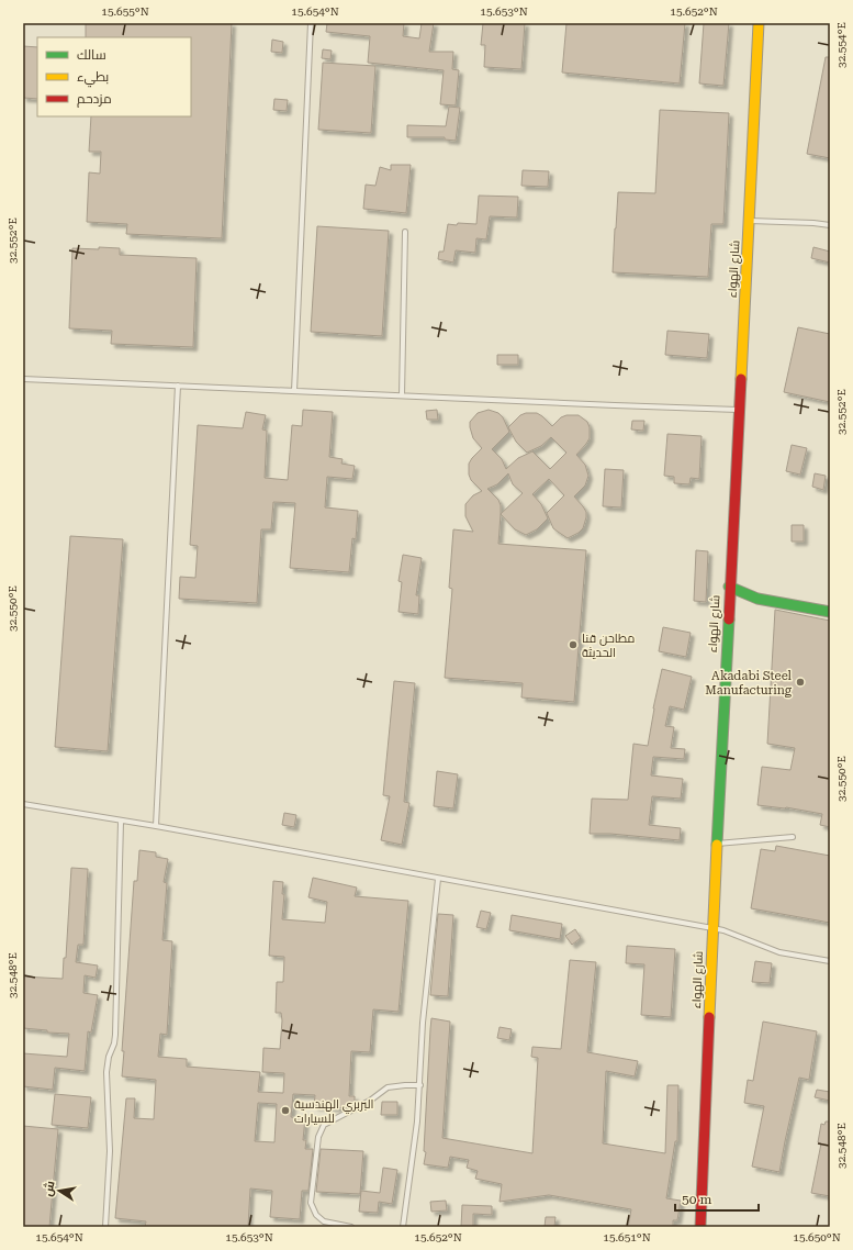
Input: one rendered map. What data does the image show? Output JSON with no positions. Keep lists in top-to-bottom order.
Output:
{
  "streets": {
    "street": ["شارع الهواء"]
  },
  "places": ["مطاحن قنا الحديثة", "Akadabi Steel Manufacturing", "البربري الهندسية للسيارات"],
  "legend": ["سالك", "بطيء", "مزدحم"],
  "scale_bar": "50 m",
  "north": "left",
  "coordinates": [
    "15.655°N",
    "15.654°N",
    "15.653°N",
    "15.652°N",
    "32.554°E",
    "32.552°E",
    "32.550°E",
    "32.548°E",
    "15.651°N",
    "15.650°N"
  ]
}
